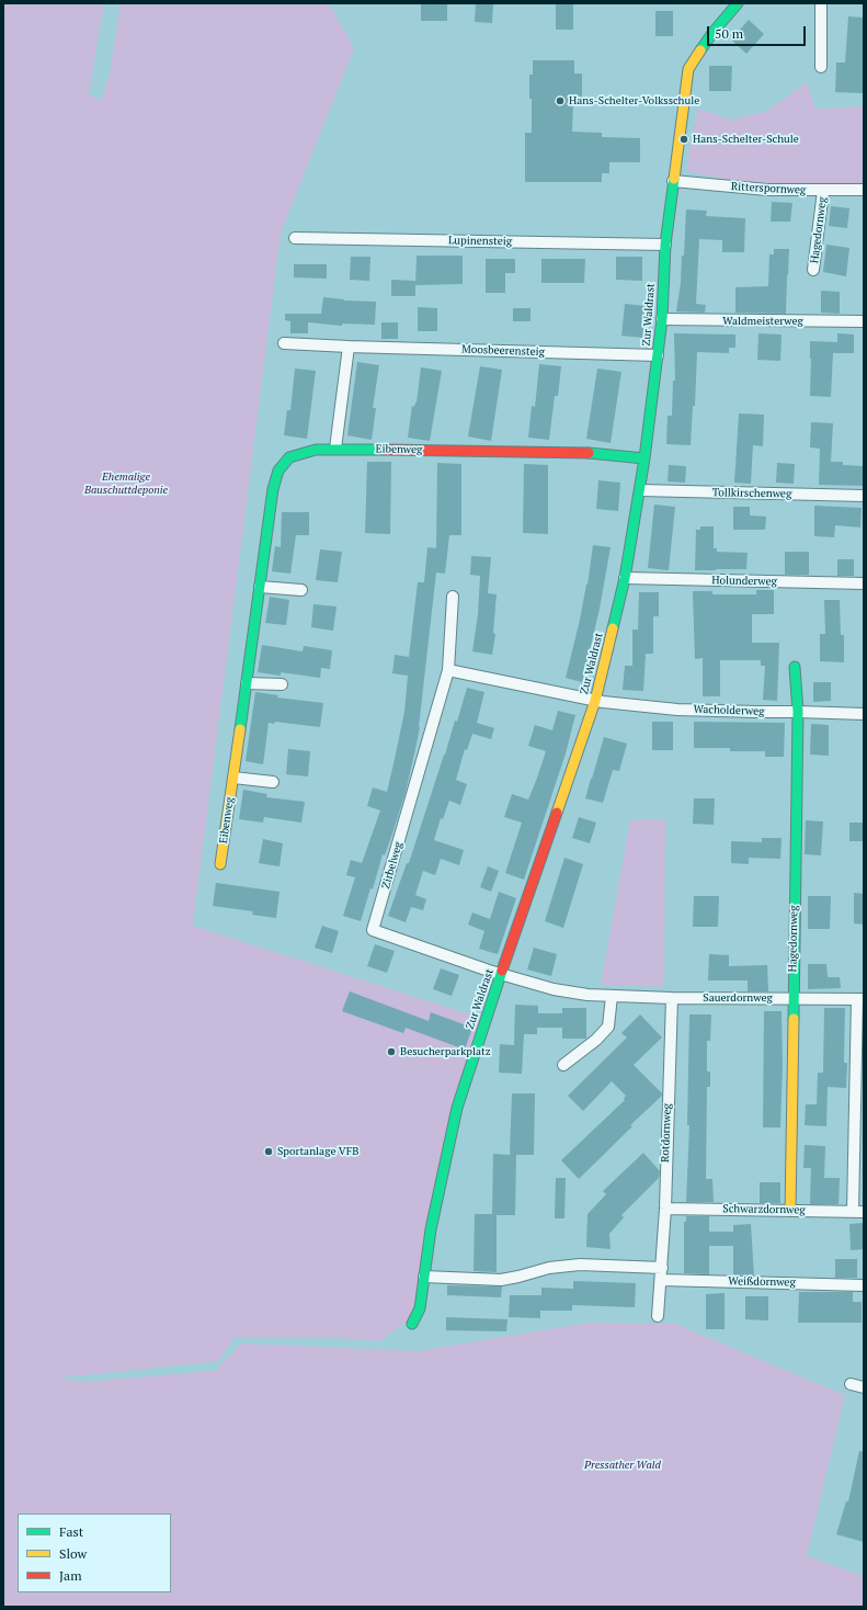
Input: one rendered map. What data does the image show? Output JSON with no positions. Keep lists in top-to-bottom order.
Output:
{
  "streets": {
    "street": [
      "Ritterspornweg",
      "Hagedornweg",
      "Lupinensteig",
      "Zur Waldrast",
      "Waldmeisterweg",
      "Moosbeerensteig",
      "Eibenweg",
      "Tollkirschenweg",
      "Holunderweg",
      "Wacholderweg",
      "Zirbelweg",
      "Sauerdornweg",
      "Rotdornweg",
      "Schwarzdornweg",
      "Weißdornweg"
    ]
  },
  "crossings": [
    ["Ritterspornweg", "Hagedornweg"],
    ["Ritterspornweg", "Zur Waldrast"],
    ["Hagedornweg", "Wacholderweg"],
    ["Hagedornweg", "Sauerdornweg"],
    ["Hagedornweg", "Schwarzdornweg"],
    ["Lupinensteig", "Zur Waldrast"],
    ["Zur Waldrast", "Waldmeisterweg"],
    ["Zur Waldrast", "Moosbeerensteig"],
    ["Zur Waldrast", "Eibenweg"],
    ["Zur Waldrast", "Tollkirschenweg"],
    ["Zur Waldrast", "Holunderweg"],
    ["Zur Waldrast", "Wacholderweg"],
    ["Zur Waldrast", "Zirbelweg"],
    ["Zur Waldrast", "Sauerdornweg"],
    ["Zirbelweg", "Sauerdornweg"],
    ["Sauerdornweg", "Rotdornweg"],
    ["Rotdornweg", "Schwarzdornweg"],
    ["Rotdornweg", "Weißdornweg"]
  ],
  "parks": ["Ehemalige Bauschuttdeponie", "Pressather Wald"],
  "places": [
    "Hans-Schelter-Volksschule",
    "Hans-Schelter-Schule",
    "Besucherparkplatz",
    "Sportanlage VFB"
  ],
  "legend": ["Fast", "Slow", "Jam"],
  "scale_bar": "50 m"
}
